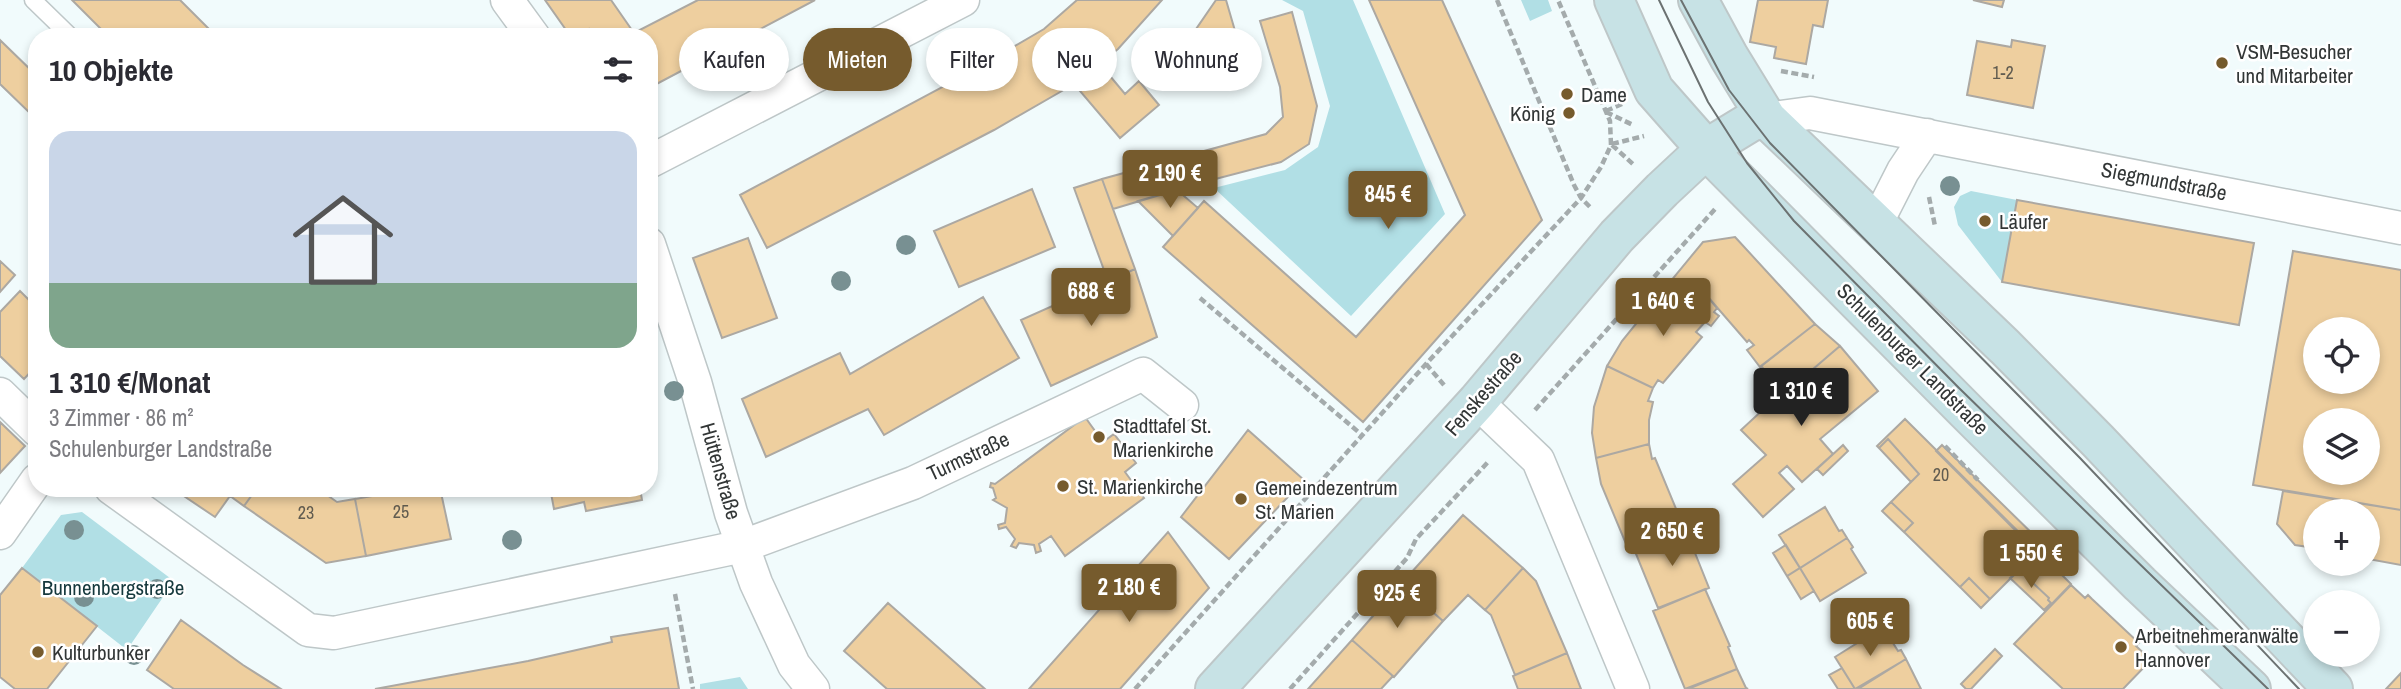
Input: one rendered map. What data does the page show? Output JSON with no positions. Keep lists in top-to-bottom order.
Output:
{
  "streets": {
    "main road": ["Schulenburger Landstraße", "Fenskestraße"],
    "street": ["Siegmundstraße", "Turmstraße", "Hüttenstraße"]
  },
  "crossings": [
    ["Siegmundstraße", "Fenskestraße"],
    ["Schulenburger Landstraße", "Fenskestraße"],
    ["Turmstraße", "Hüttenstraße"]
  ],
  "parks": ["Bunnenbergstraße"],
  "places": [
    "VSM-Besucher und Mitarbeiter",
    "Dame",
    "König",
    "Läufer",
    "Stadttafel St. Marienkirche",
    "St. Marienkirche",
    "Gemeindezentrum St. Marien",
    "Arbeitnehmeranwälte Hannover",
    "Kulturbunker"
  ],
  "house_numbers": [
    "1-2",
    "20",
    "25",
    "23"
  ],
  "page": {
    "chip": [
      "Kaufen",
      "Mieten",
      "Filter",
      "Neu",
      "Wohnung"
    ],
    "heading": "10 Objekte",
    "list": [
      {
        "name": "1 310 €/Monat",
        "note": "3 Zimmer · 86 m² · Schulenburger Landstraße"
      }
    ],
    "price": [
      "2 190 €",
      "845 €",
      "688 €",
      "1 640 €",
      "1 310 €",
      "2 650 €",
      "1 550 €",
      "2 180 €",
      "925 €",
      "605 €"
    ],
    "map_buttons": ["+", "−"]
  }
}
